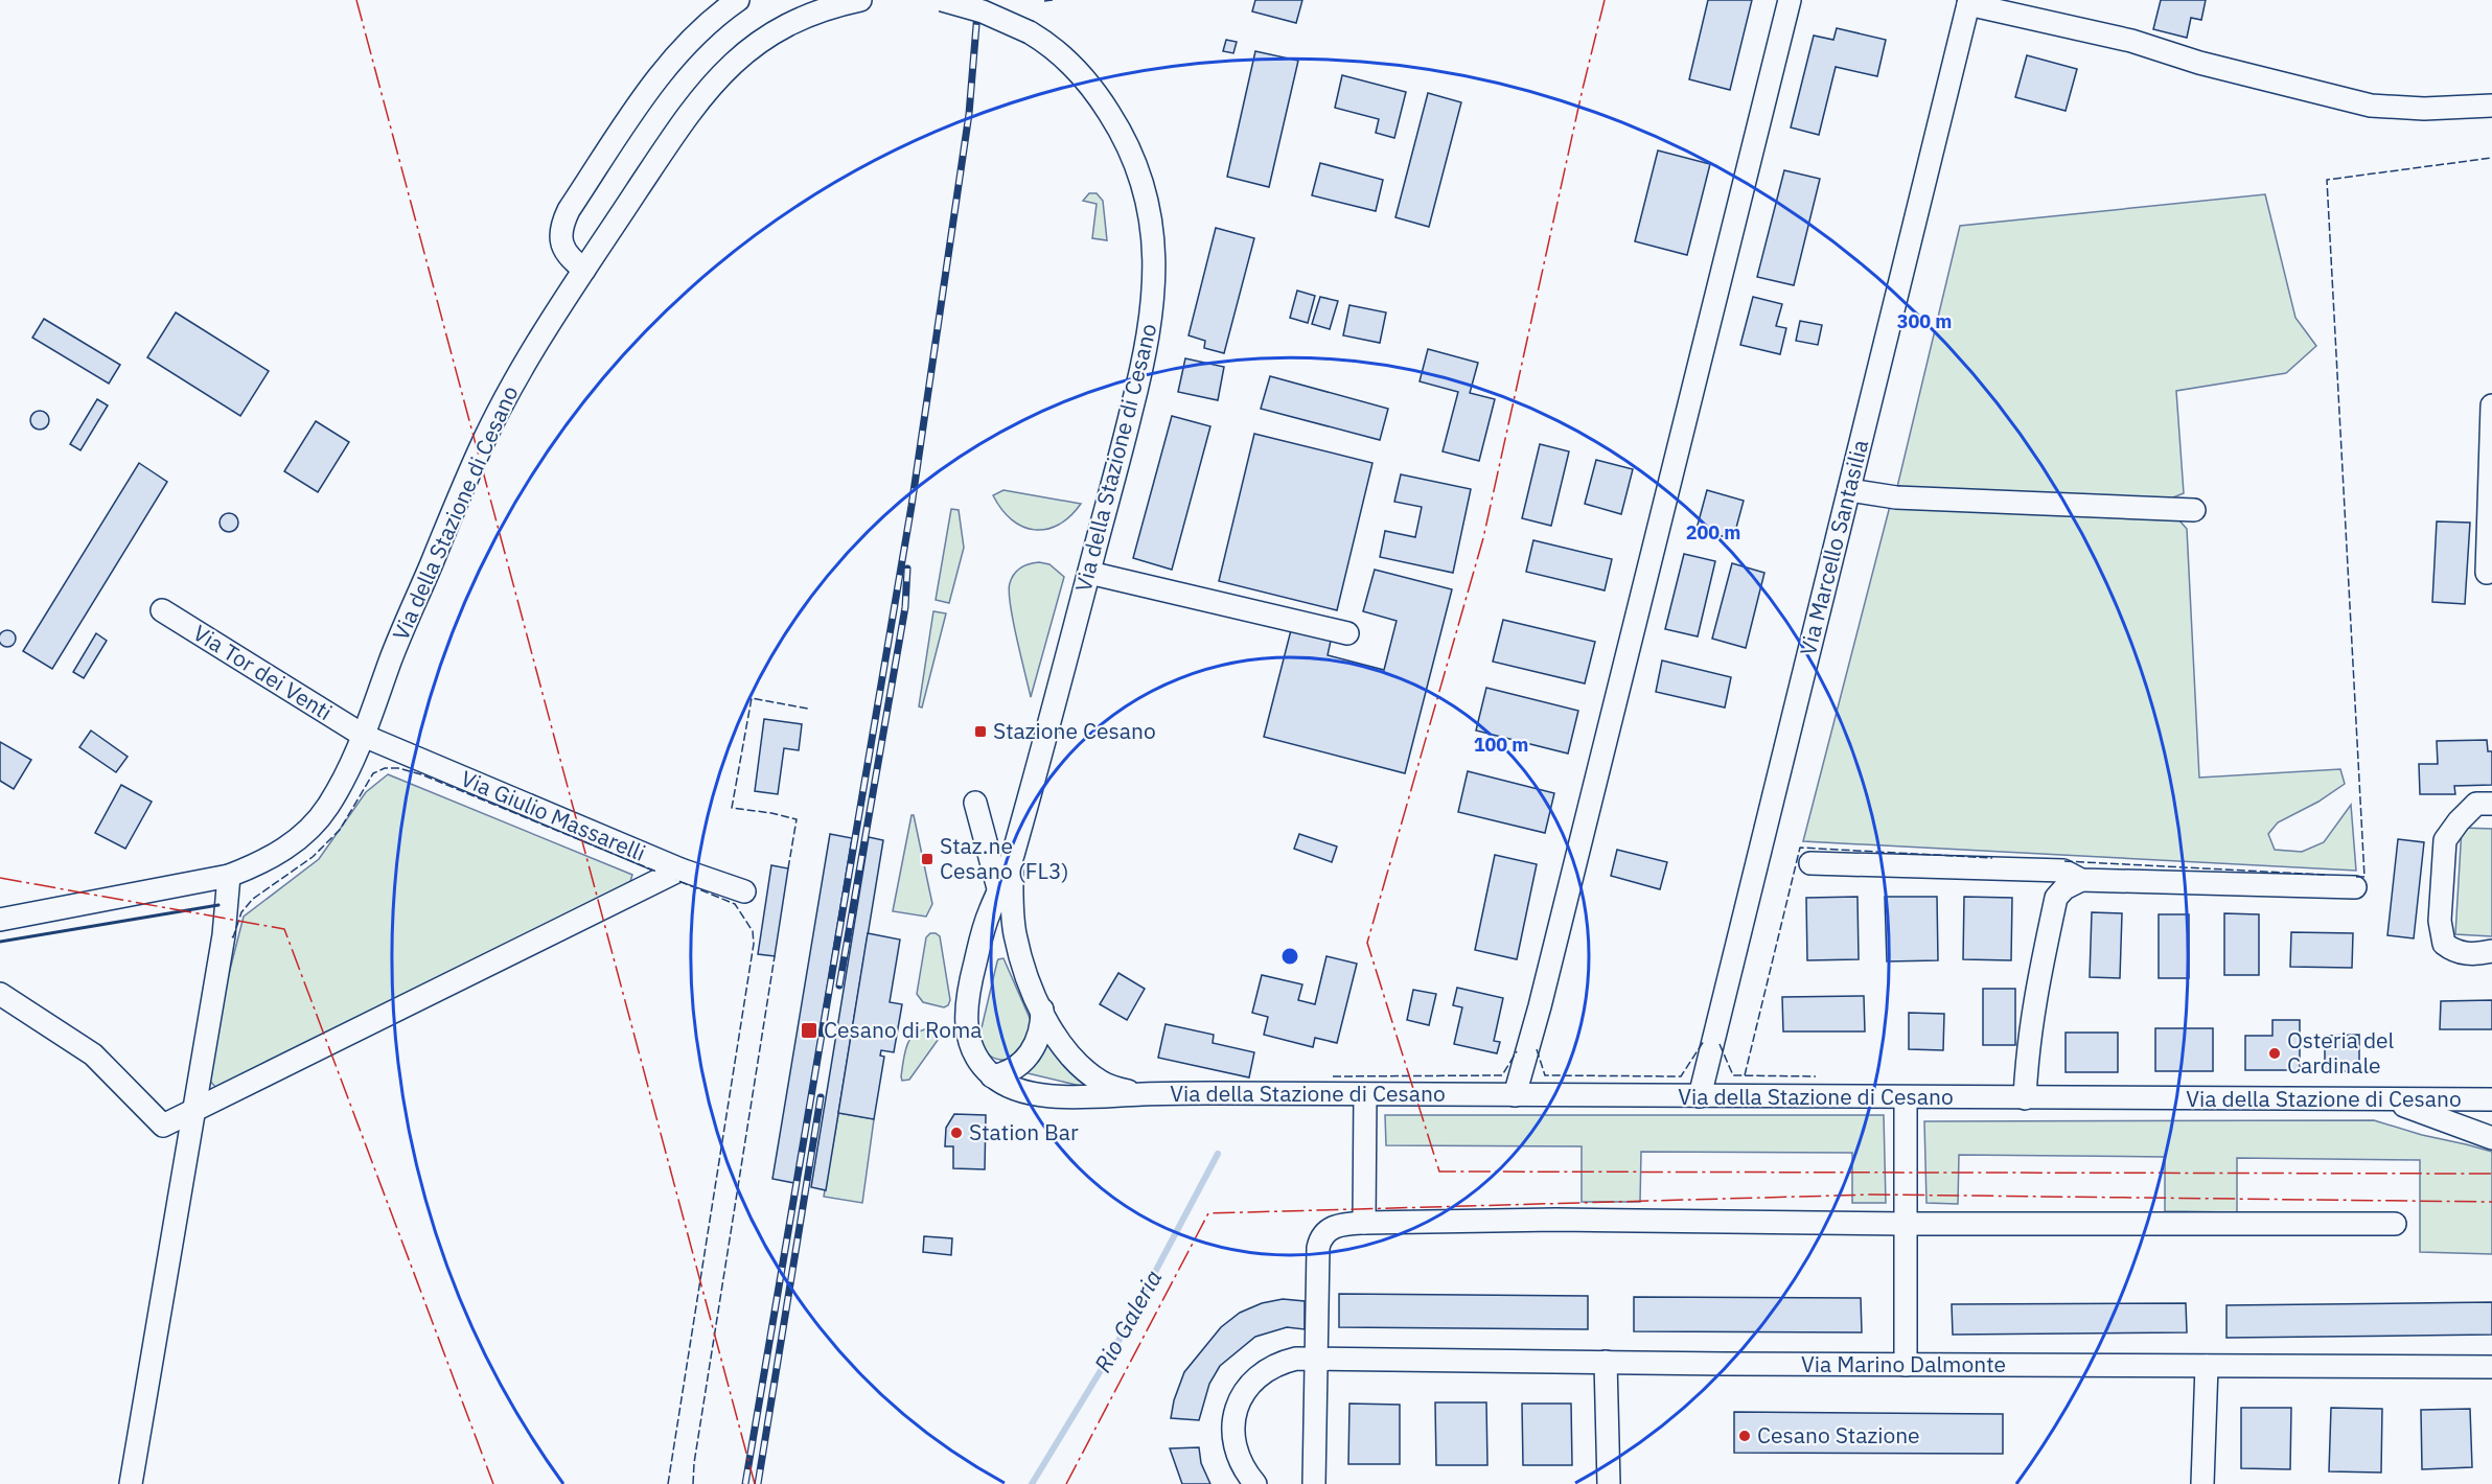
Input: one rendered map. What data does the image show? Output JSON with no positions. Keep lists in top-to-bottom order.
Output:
{
  "streets": {
    "street": [
      "Via della Stazione di Cesano",
      "Via Marcello Santasilia",
      "Via Tor dei Venti",
      "Via Giulio Massarelli",
      "Via Marino Dalmonte"
    ]
  },
  "crossings": [
    ["Via della Stazione di Cesano", "Via Marcello Santasilia"],
    ["Via della Stazione di Cesano", "Via Tor dei Venti"],
    ["Via della Stazione di Cesano", "Via Giulio Massarelli"],
    ["Via Tor dei Venti", "Via Giulio Massarelli"]
  ],
  "water": ["Rio Galeria"],
  "places": {
    "transit": ["Stazione Cesano", "Staz.ne Cesano (FL3)", "Cesano di Roma"],
    "other": ["Osteria del Cardinale", "Station Bar", "Cesano Stazione"]
  },
  "rings": ["300 m", "200 m", "100 m"]
}
